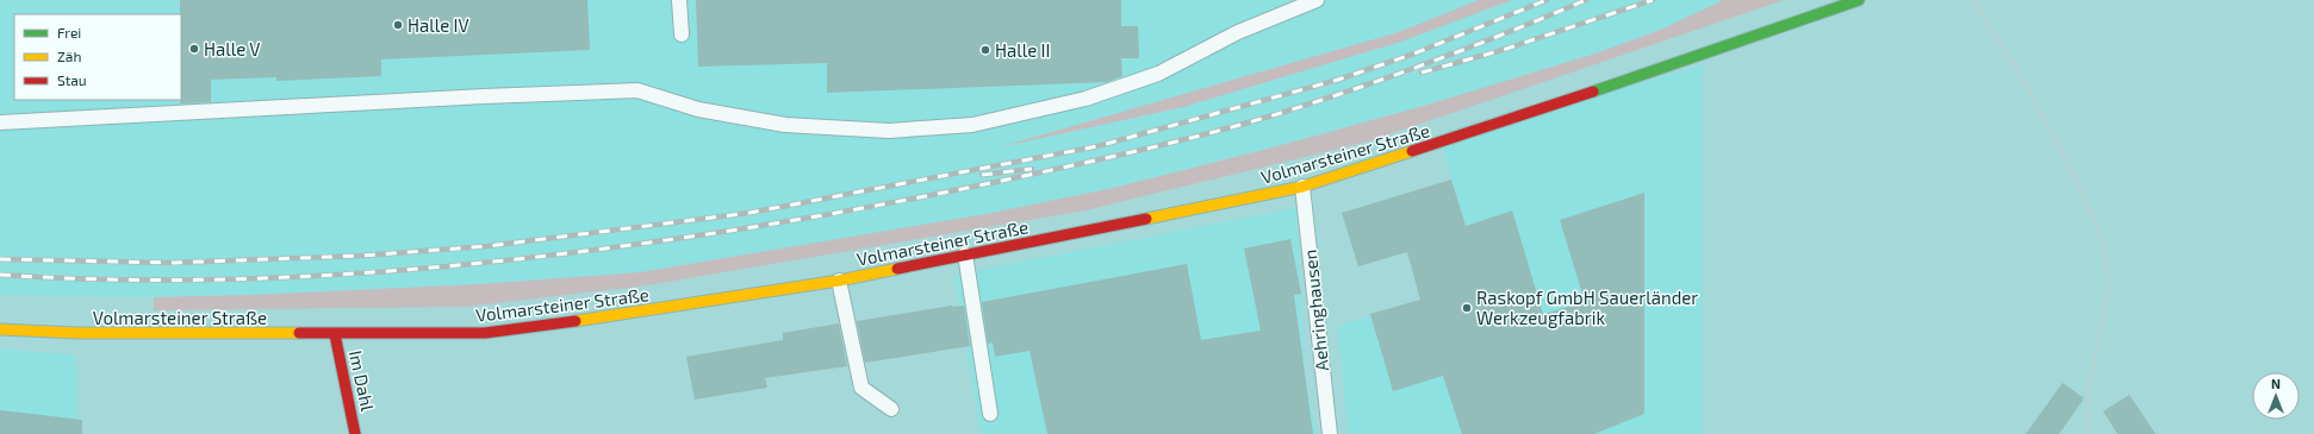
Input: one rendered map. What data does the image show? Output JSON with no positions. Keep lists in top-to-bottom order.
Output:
{
  "streets": {
    "main road": ["Volmarsteiner Straße", "Im Dahl"],
    "lane": ["Aehringhausen"]
  },
  "crossings": [
    ["Volmarsteiner Straße", "Aehringhausen"],
    ["Volmarsteiner Straße", "Im Dahl"]
  ],
  "places": [
    "Halle IV",
    "Halle V",
    "Halle II",
    "Raskopf GmbH Sauerländer Werkzeugfabrik"
  ],
  "legend": ["Frei", "Zäh", "Stau"],
  "north": "top"
}
